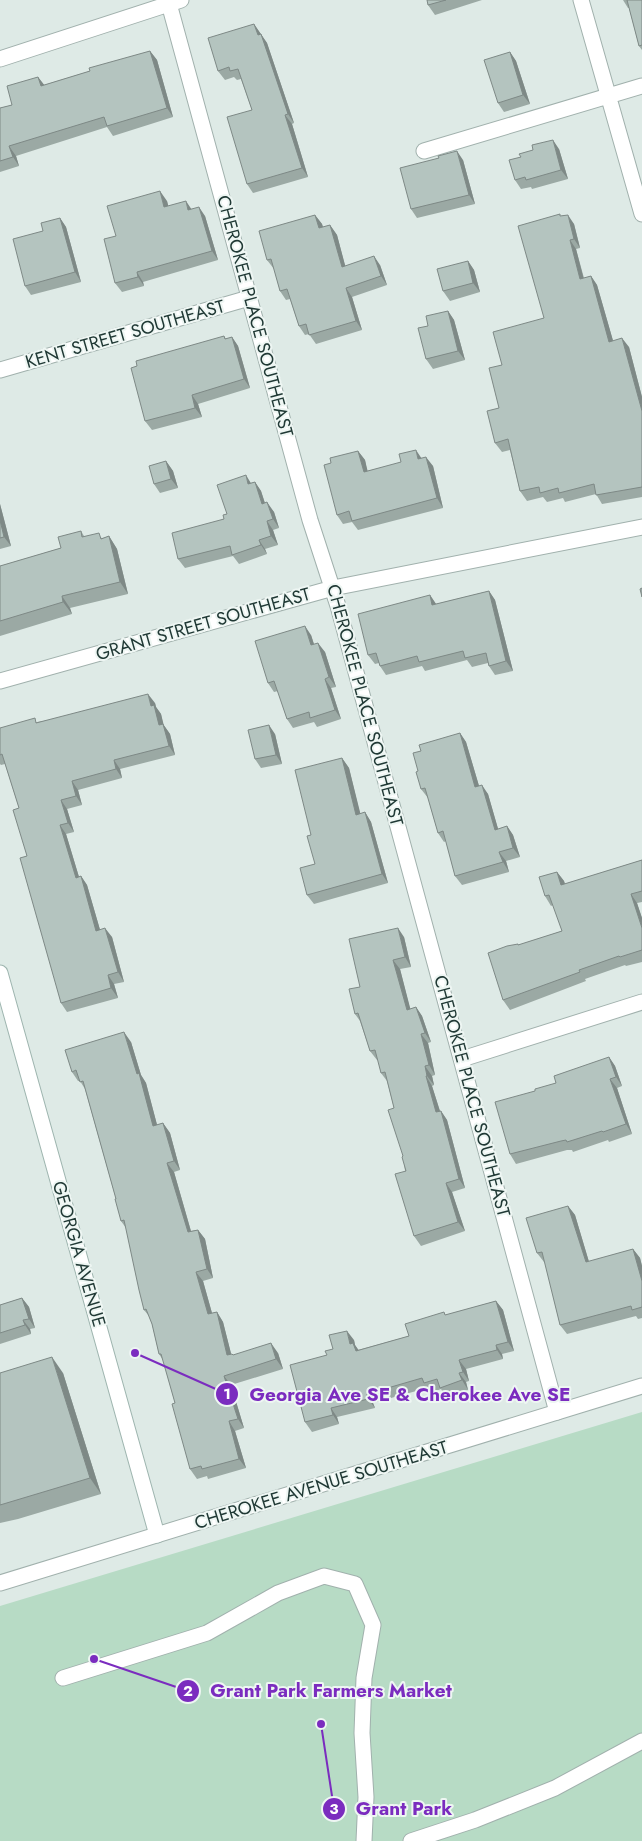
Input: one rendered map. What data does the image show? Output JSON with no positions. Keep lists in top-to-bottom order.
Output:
{
  "streets": {
    "street": [
      "CHEROKEE PLACE SOUTHEAST",
      "KENT STREET SOUTHEAST",
      "GRANT STREET SOUTHEAST",
      "GEORGIA AVENUE",
      "CHEROKEE AVENUE SOUTHEAST"
    ]
  },
  "crossings": [
    ["CHEROKEE PLACE SOUTHEAST", "KENT STREET SOUTHEAST"],
    ["CHEROKEE PLACE SOUTHEAST", "GRANT STREET SOUTHEAST"],
    ["CHEROKEE PLACE SOUTHEAST", "CHEROKEE AVENUE SOUTHEAST"],
    ["GEORGIA AVENUE", "CHEROKEE AVENUE SOUTHEAST"]
  ],
  "places": ["Georgia Ave SE & Cherokee Ave SE", "Grant Park Farmers Market", "Grant Park"]
}
